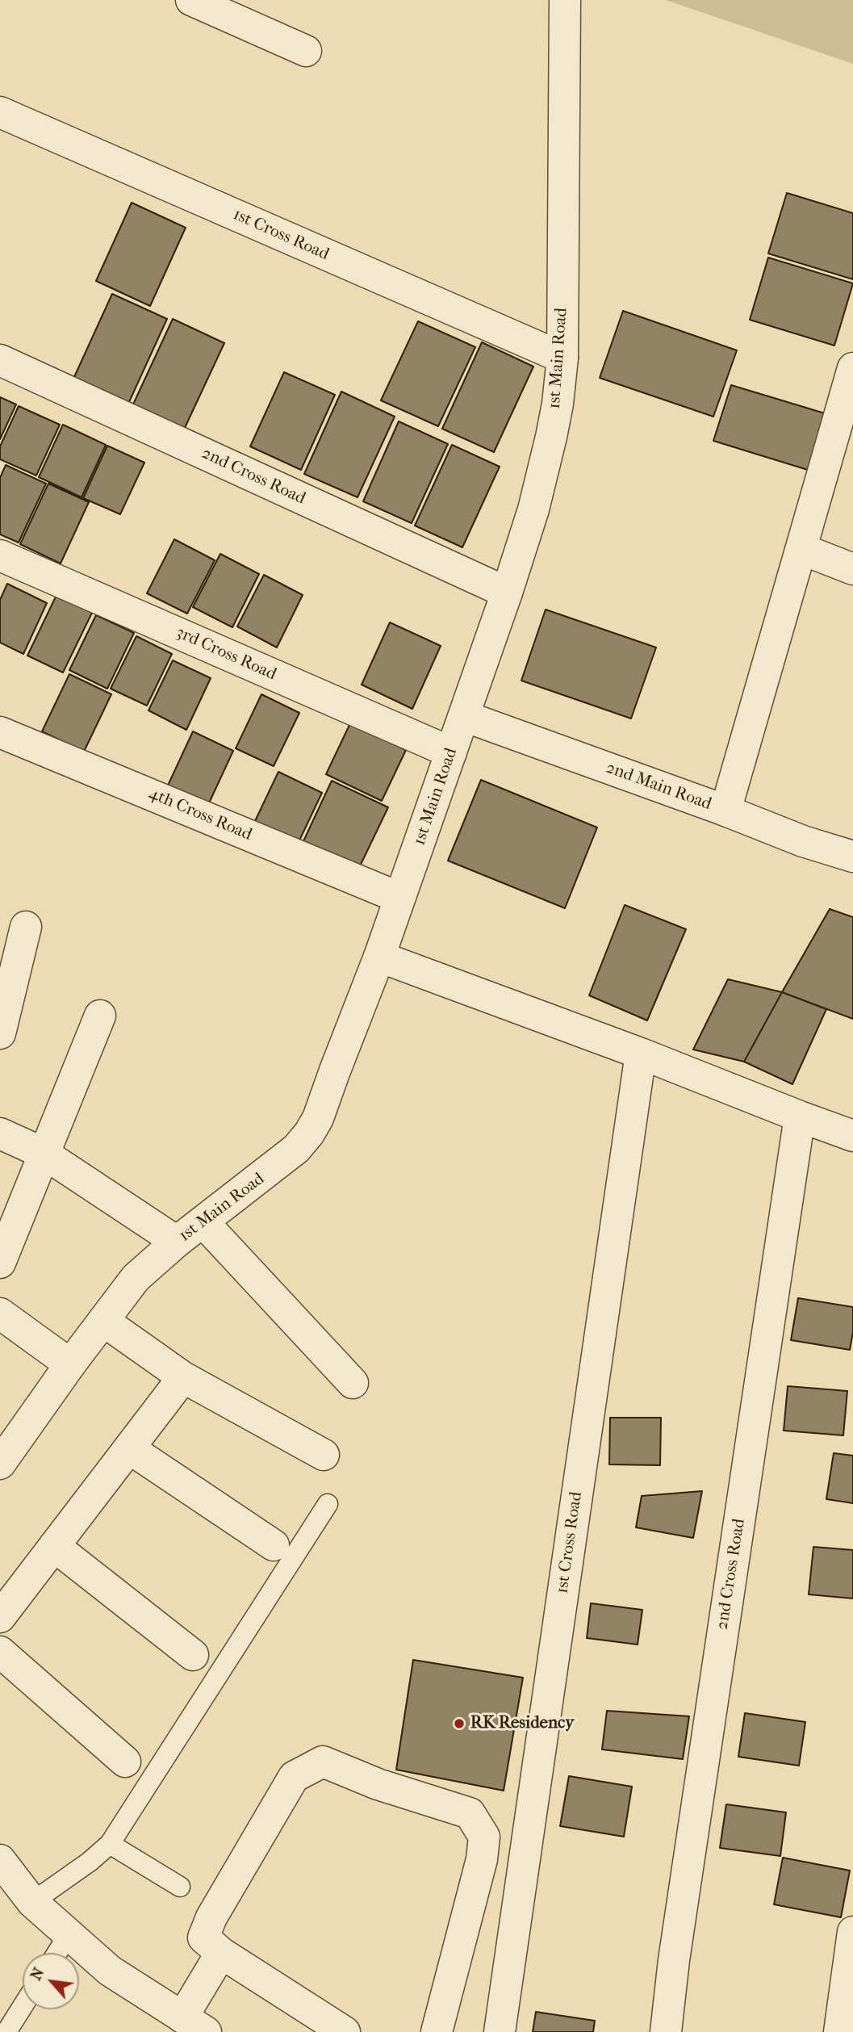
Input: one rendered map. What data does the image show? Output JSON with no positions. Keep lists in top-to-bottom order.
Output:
{
  "streets": {
    "street": [
      "1st Cross Road",
      "1st Main Road",
      "2nd Cross Road",
      "3rd Cross Road",
      "2nd Main Road",
      "4th Cross Road"
    ]
  },
  "crossings": [
    ["1st Cross Road", "1st Main Road"],
    ["1st Main Road", "2nd Cross Road"],
    ["1st Main Road", "3rd Cross Road"],
    ["1st Main Road", "2nd Main Road"],
    ["1st Main Road", "4th Cross Road"]
  ],
  "places": ["RK Residency"],
  "north": "top left"
}
